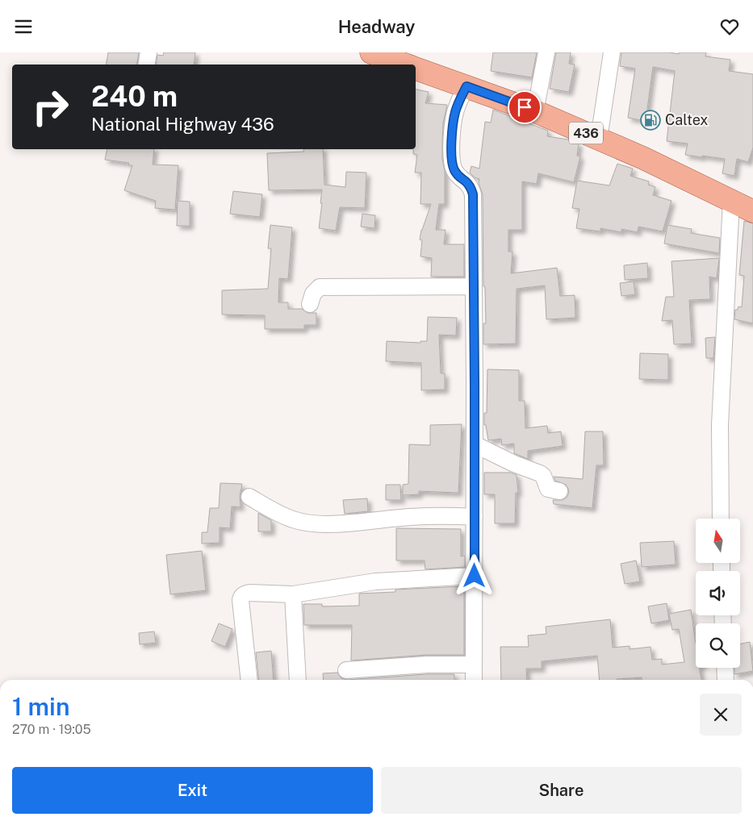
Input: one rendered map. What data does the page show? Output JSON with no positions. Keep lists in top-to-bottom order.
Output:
{
  "streets": {
    "main road": ["436"]
  },
  "places": {
    "fuel station": ["Caltex"]
  },
  "north": "top",
  "page": {
    "header": "Headway",
    "turn": ["240 m", "National Highway 436"],
    "heading": ["1 min", "270 m · 19:05"],
    "buttons": ["Exit", "Share"]
  }
}
